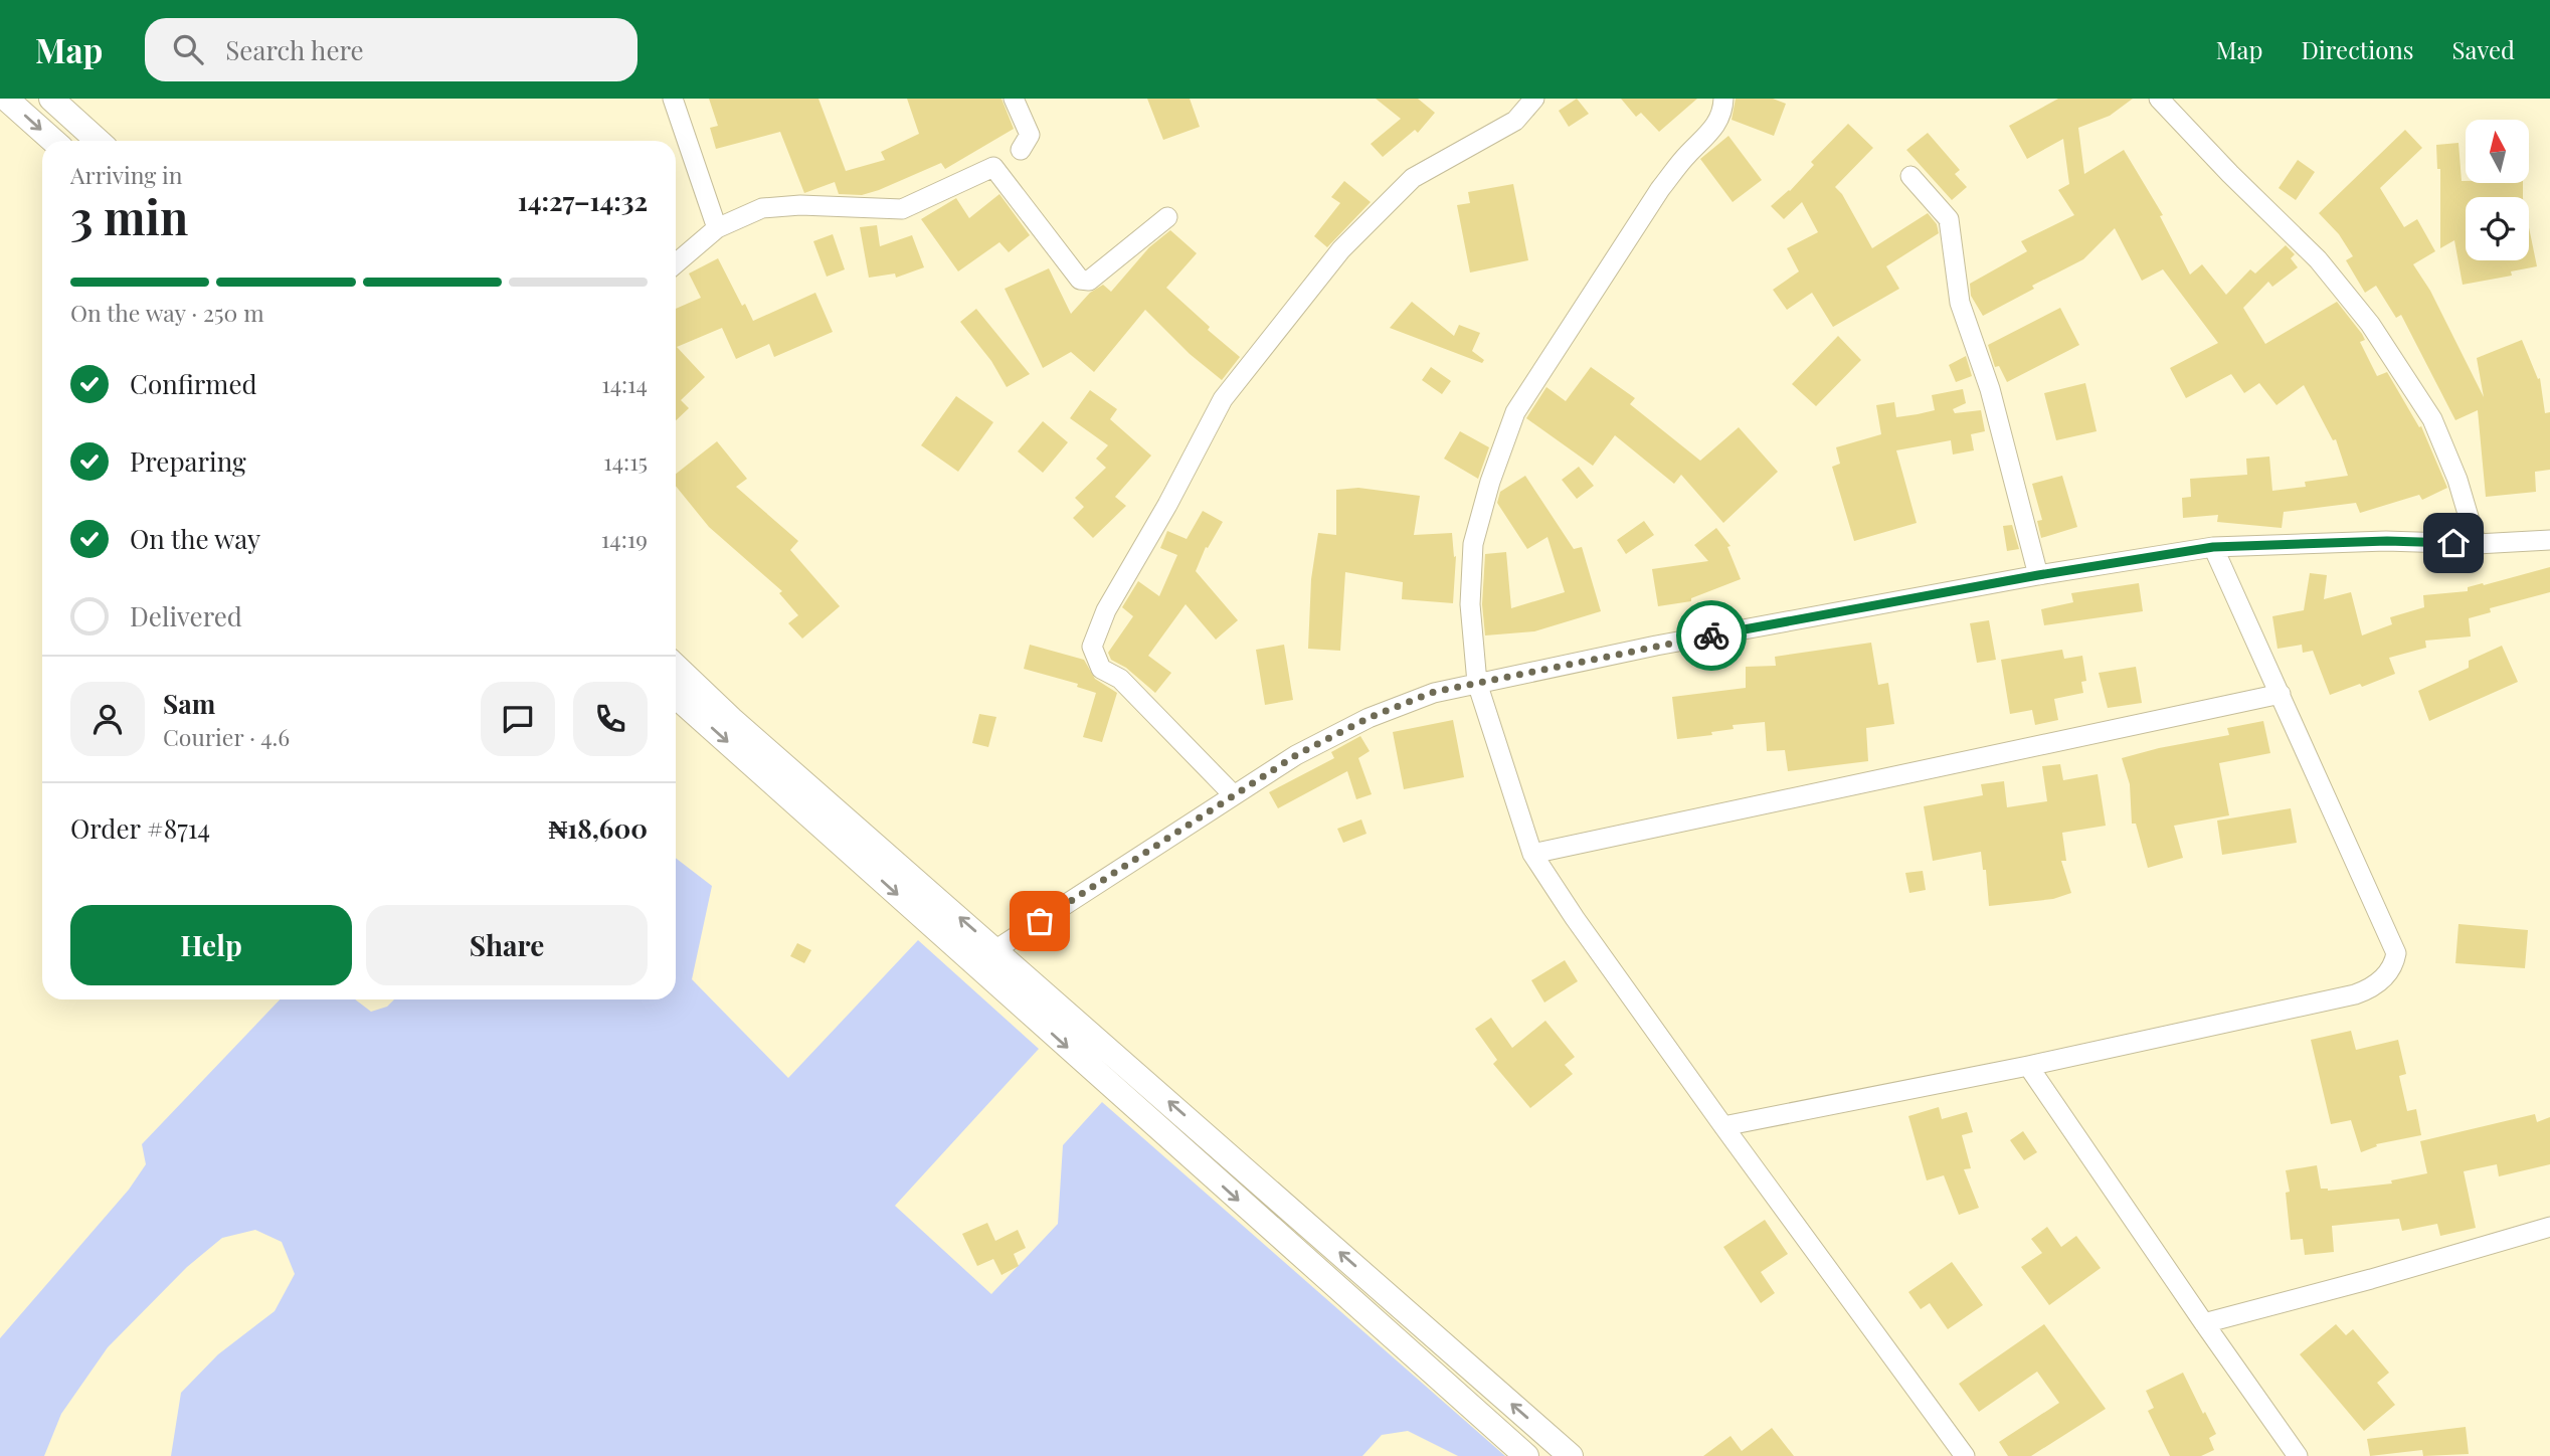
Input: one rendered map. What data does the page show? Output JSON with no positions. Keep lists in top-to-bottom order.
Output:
{
  "north": "top",
  "page": {
    "header": "Map",
    "search": "Search here",
    "nav": ["Map", "Directions", "Saved"],
    "heading": ["3 min", "Arriving in", "14:27–14:32"],
    "panel": [
      "Sam",
      "Courier · 4.6",
      "Order #8714",
      "₦18,600"
    ],
    "bar": "On the way · 250 m",
    "list": [
      ["Confirmed", "14:14"],
      ["Preparing", "14:15"],
      ["On the way", "14:19"],
      "Delivered"
    ],
    "buttons": ["Help", "Share"]
  }
}
